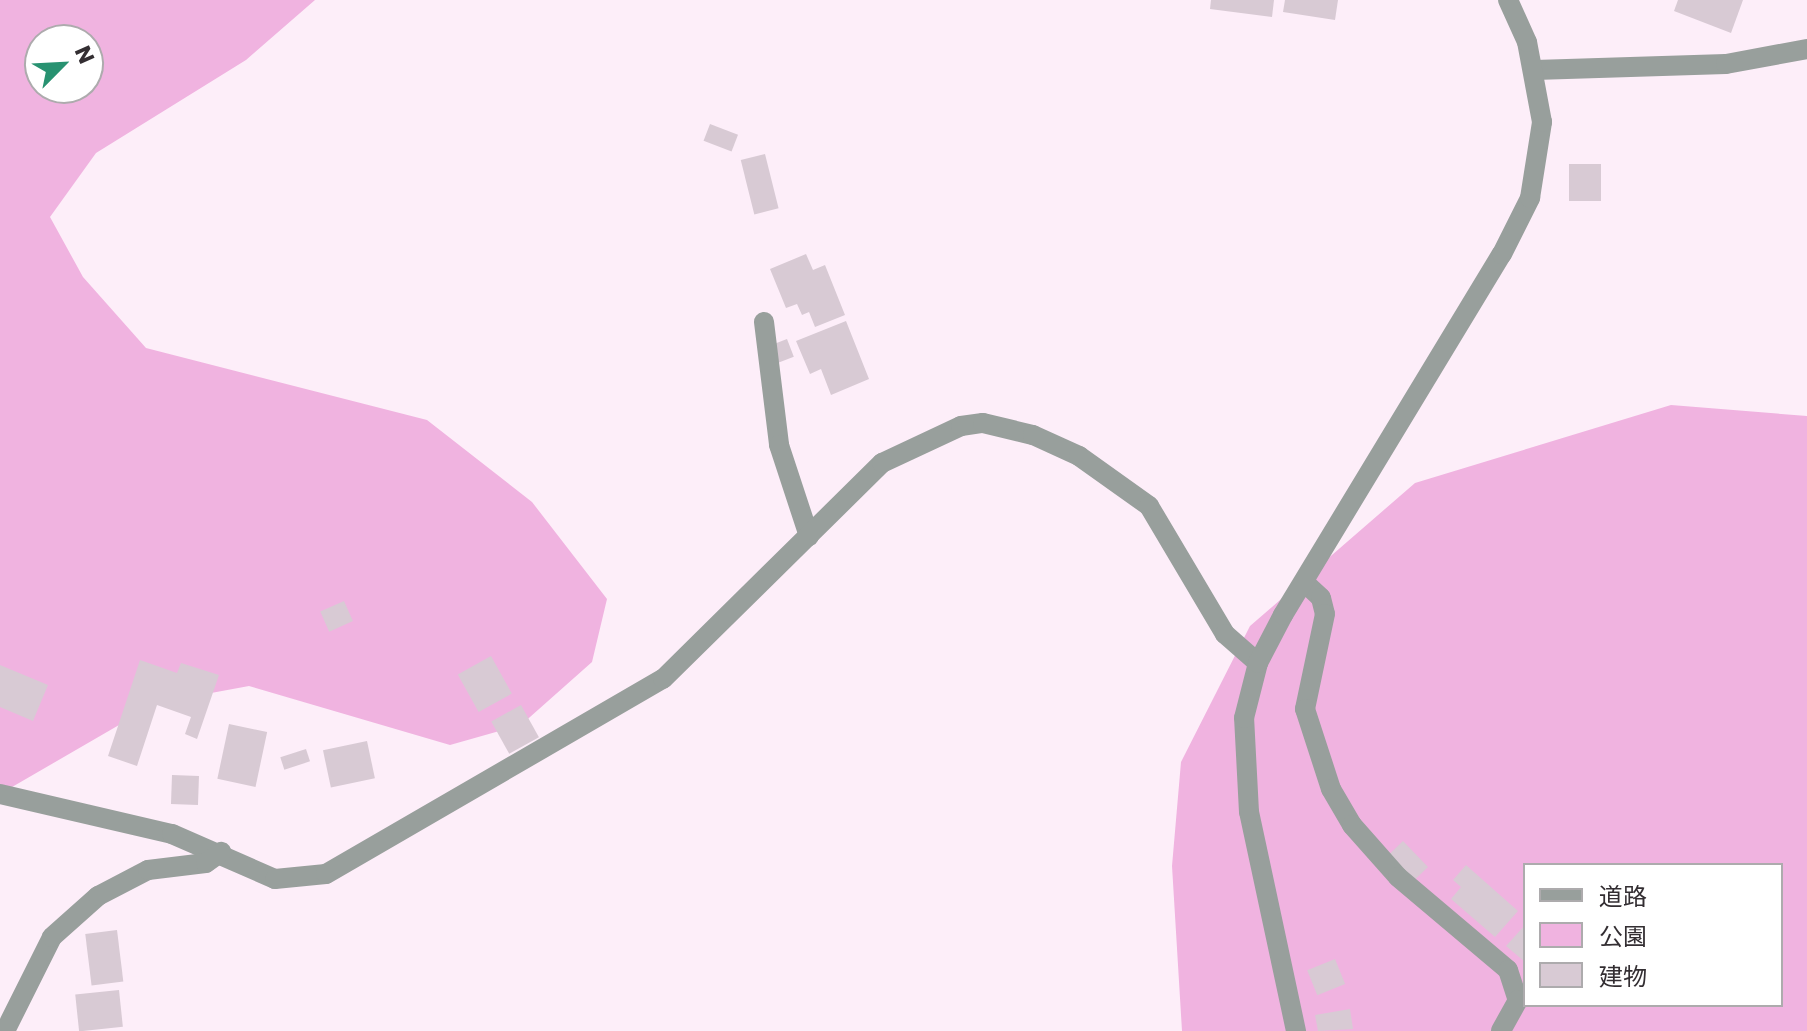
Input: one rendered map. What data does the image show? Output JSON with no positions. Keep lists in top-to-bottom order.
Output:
{
  "legend": ["道路", "公園", "建物"],
  "north": "top right"
}
